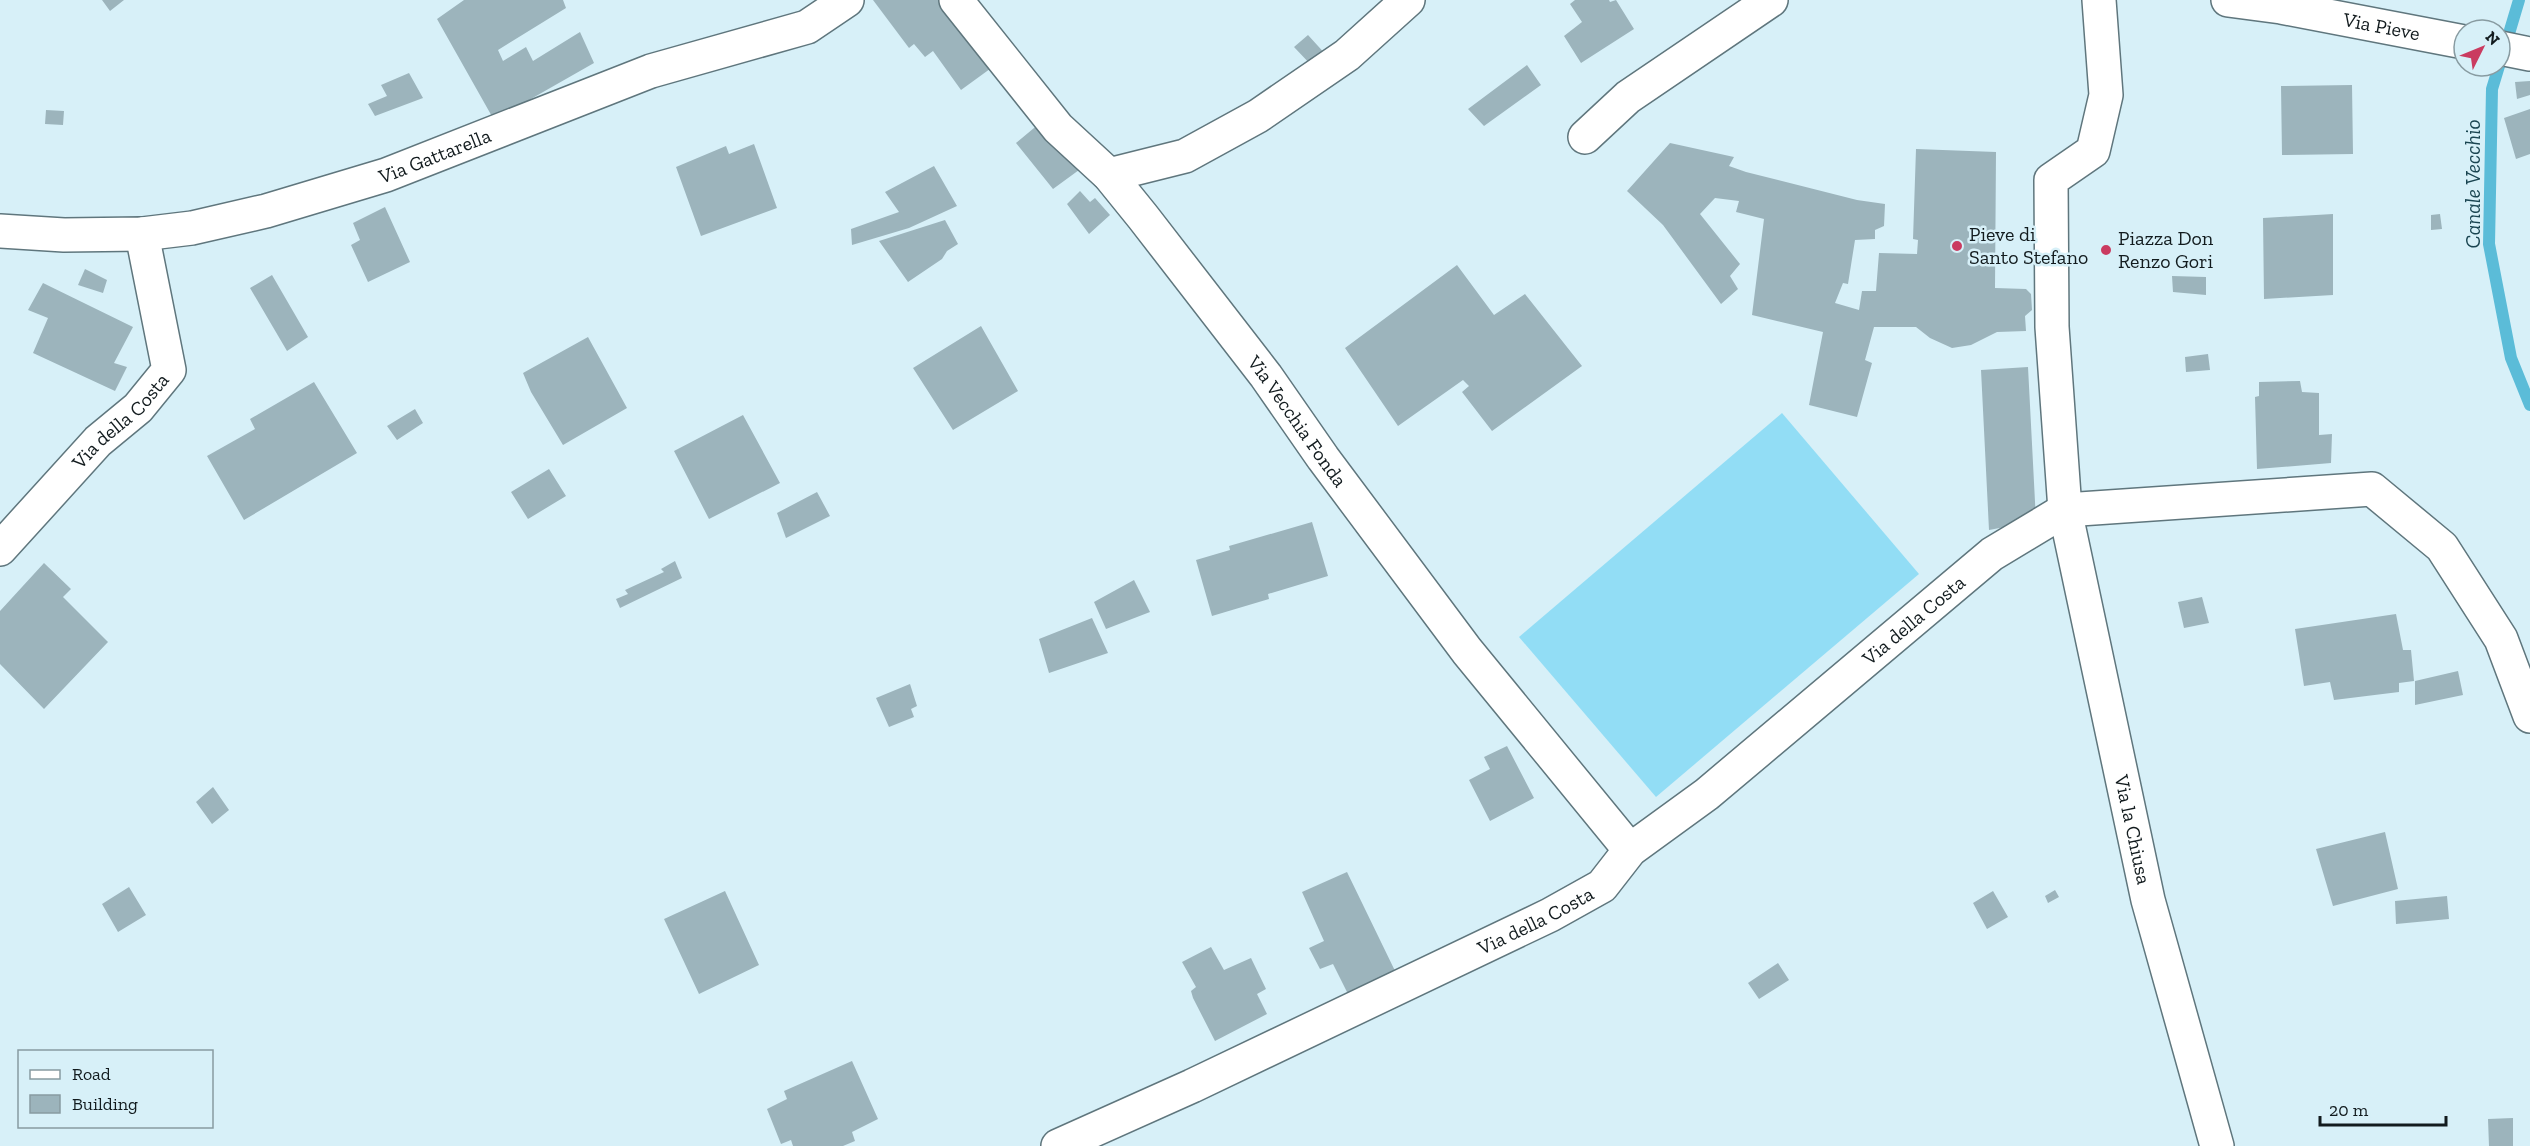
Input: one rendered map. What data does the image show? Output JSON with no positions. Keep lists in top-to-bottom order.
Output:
{
  "streets": {
    "street": [
      "Via Pieve",
      "Via Gattarella",
      "Via della Costa",
      "Via Vecchia Fonda",
      "Via la Chiusa"
    ]
  },
  "crossings": [
    ["Via Gattarella", "Via della Costa"],
    ["Via della Costa", "Via Vecchia Fonda"],
    ["Via della Costa", "Via la Chiusa"]
  ],
  "water": ["Canale Vecchio"],
  "places": ["Pieve di Santo Stefano", "Piazza Don Renzo Gori"],
  "legend": ["Road", "Building"],
  "scale_bar": "20 m",
  "north": "top right"
}
